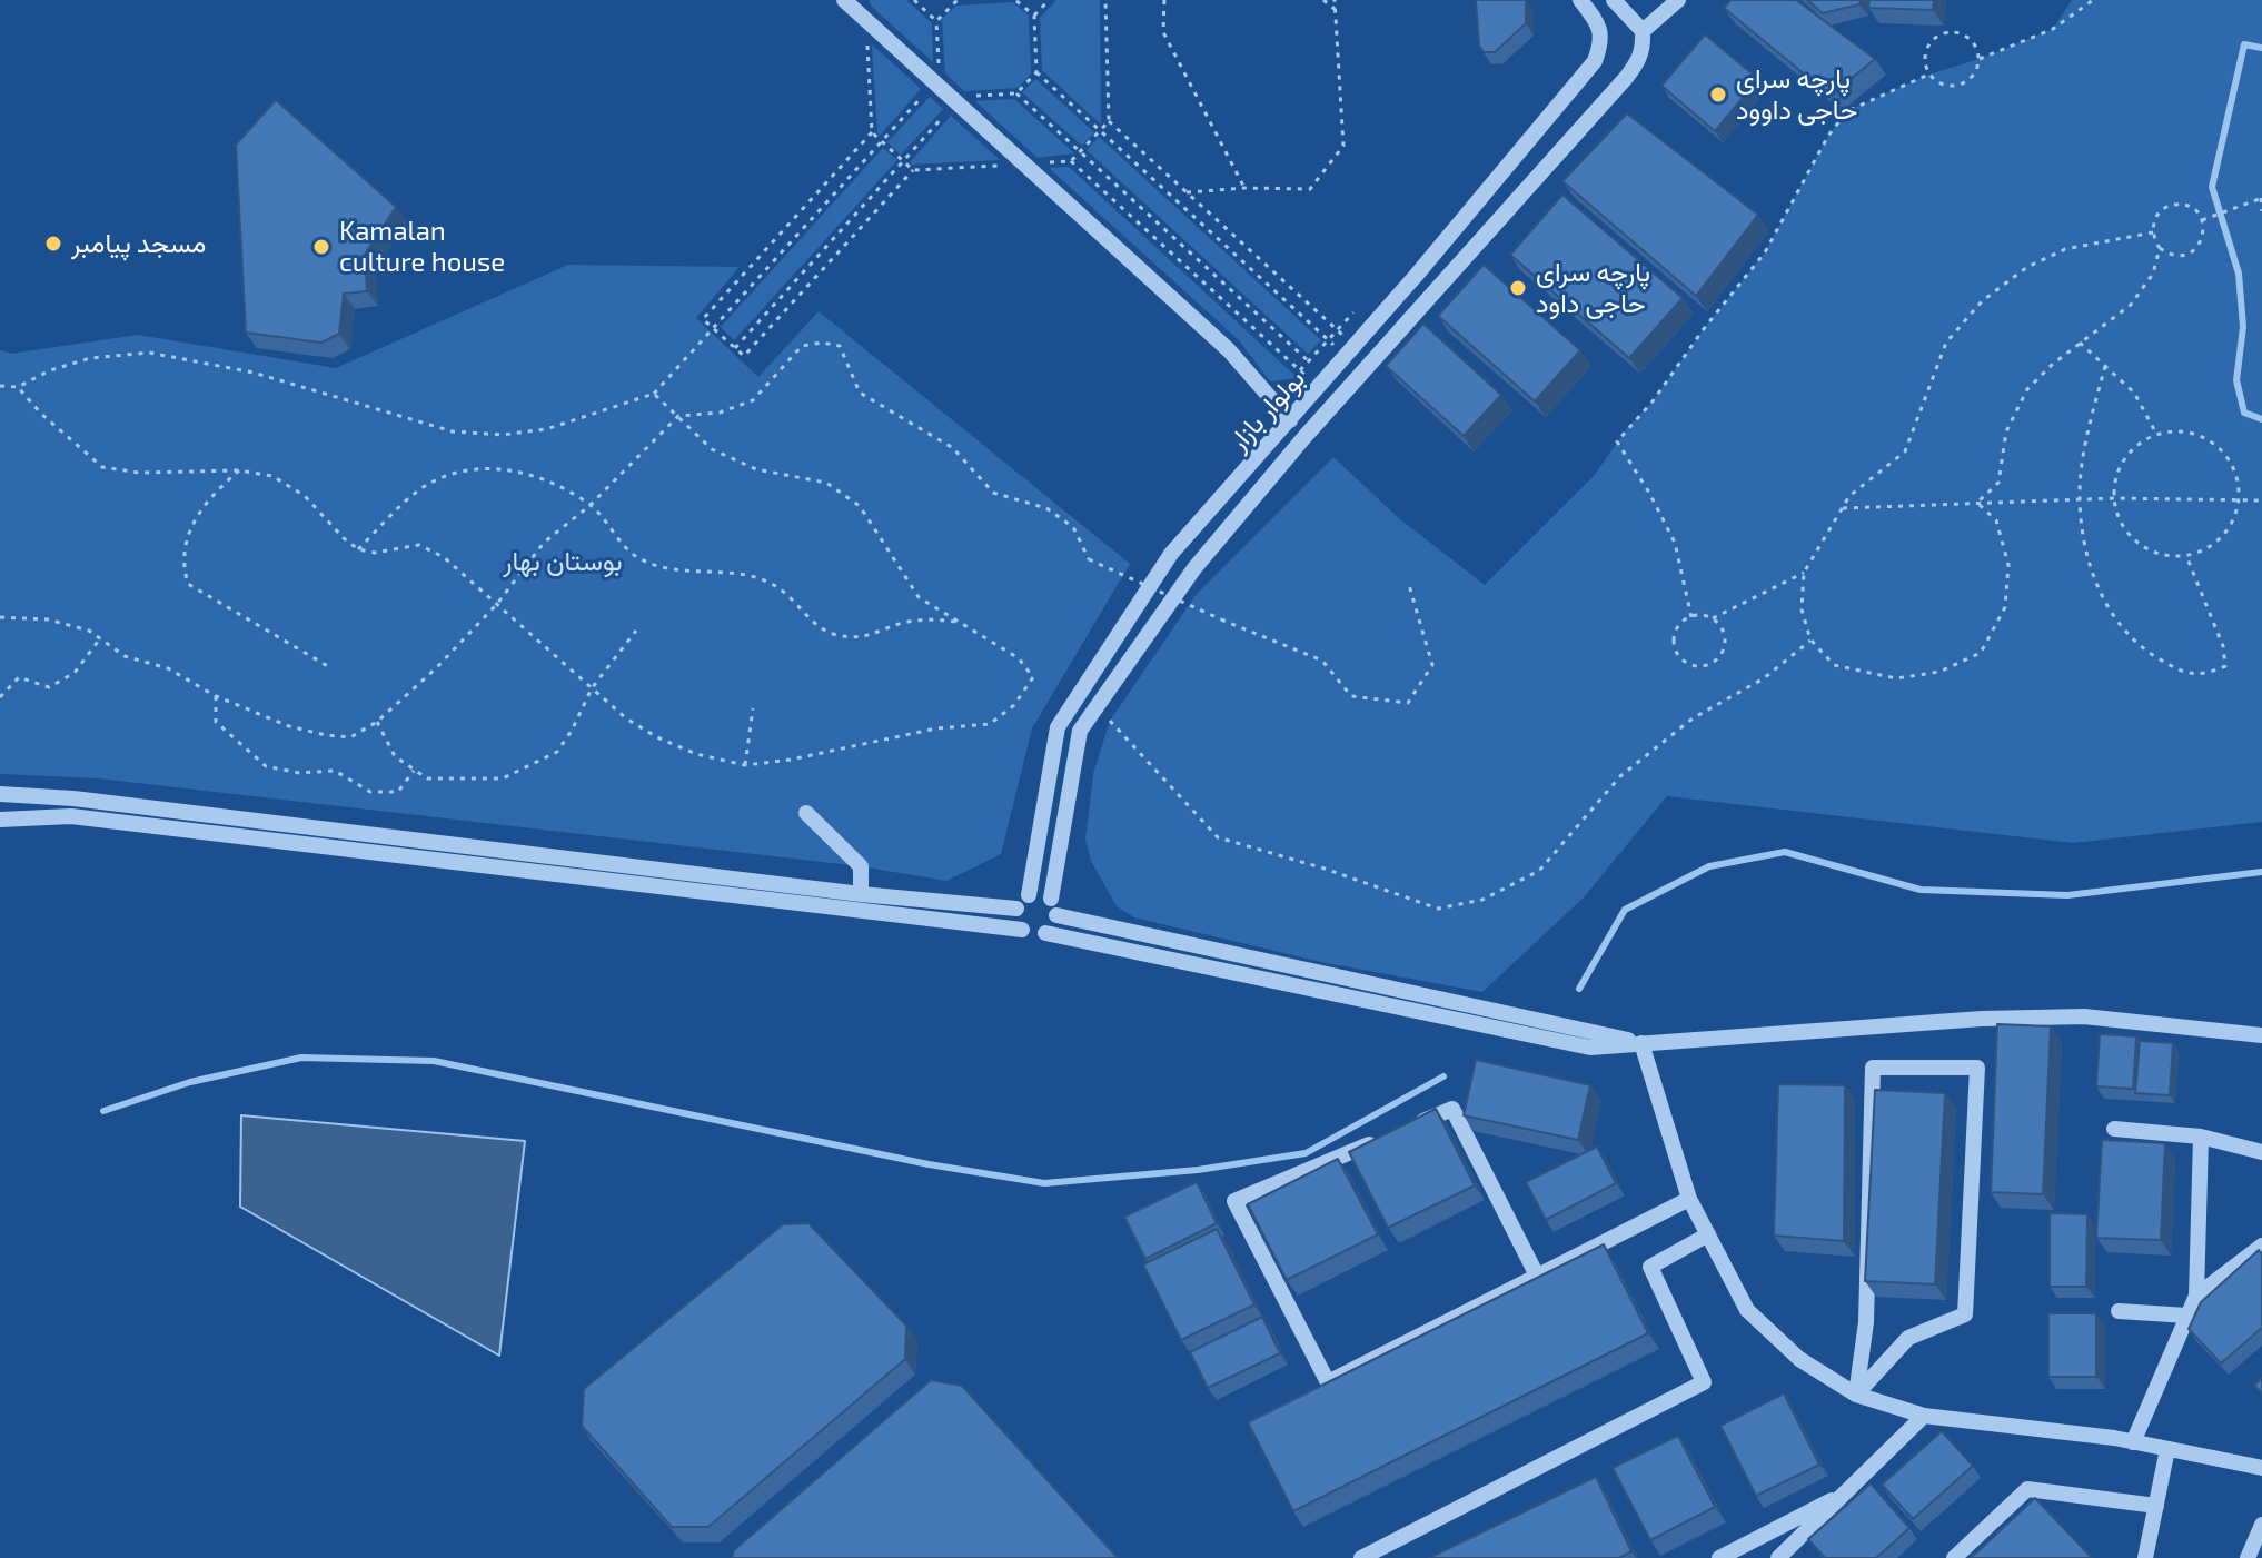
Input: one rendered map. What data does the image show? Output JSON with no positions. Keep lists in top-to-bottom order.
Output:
{
  "streets": {
    "street": ["بولوار بازار"]
  },
  "parks": ["بوستان بهار"],
  "places": [
    "پارچه سرای حاجی داوود",
    "مسجد پیامبر",
    "Kamalan culture house",
    "پارچه سرای حاجی داود"
  ]
}
